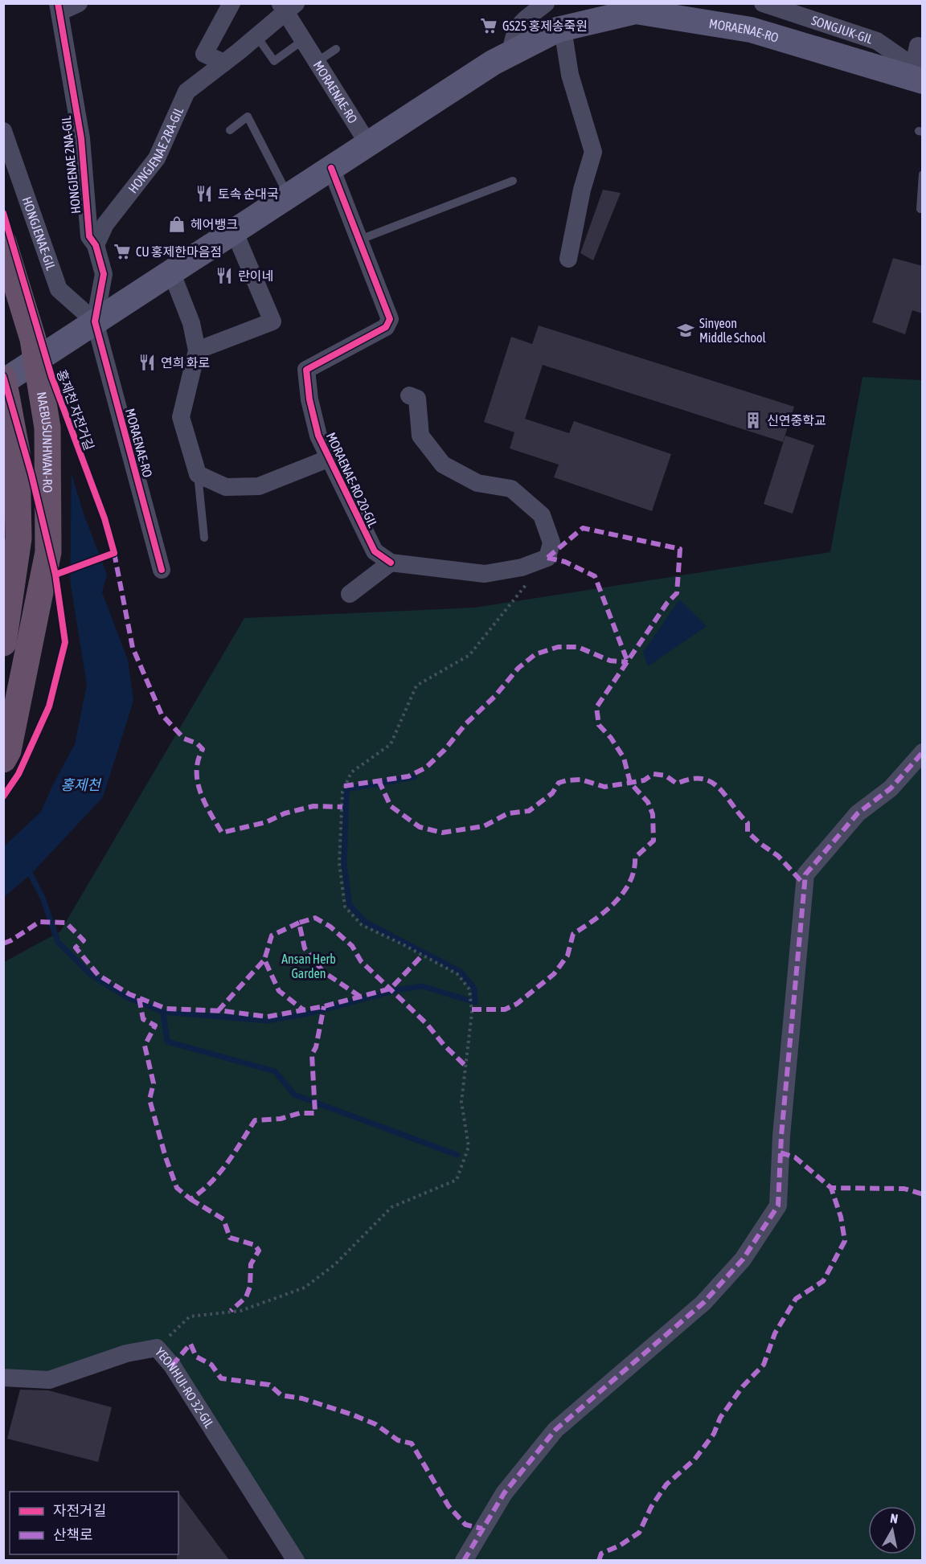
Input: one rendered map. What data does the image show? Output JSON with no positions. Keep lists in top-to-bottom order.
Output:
{
  "streets": {
    "highway": ["NAEBUSUNHWAN-RO"],
    "main road": ["MORAENAE-RO"],
    "street": [
      "SONGJUK-GIL",
      "HONGJENAE 2RA-GIL",
      "HONGJENAE 2NA-GIL",
      "HONGJENAE-GIL",
      "MORAENAE-RO 20-GIL",
      "YEONHUI-RO 32-GIL"
    ],
    "cycle path": ["홍제천 자전거길"]
  },
  "crossings": [
    ["SONGJUK-GIL", "MORAENAE-RO"],
    ["MORAENAE-RO", "HONGJENAE 2RA-GIL"],
    ["MORAENAE-RO", "HONGJENAE 2NA-GIL"],
    ["MORAENAE-RO", "HONGJENAE-GIL"],
    ["MORAENAE-RO", "MORAENAE-RO 20-GIL"],
    ["HONGJENAE 2RA-GIL", "HONGJENAE 2NA-GIL"],
    ["HONGJENAE 2NA-GIL", "HONGJENAE-GIL"]
  ],
  "water": ["홍제천"],
  "parks": ["Ansan Herb Garden"],
  "places": {
    "supermarket": ["GS25 홍제송죽원", "CU 홍제한마음점"],
    "restaurant": ["토속 순대국", "란이네", "연희 화로"],
    "shop": ["헤어뱅크"],
    "school or university": ["Sinyeon Middle School"],
    "building": ["신연중학교"]
  },
  "legend": ["자전거길", "산책로"],
  "north": "top"
}
